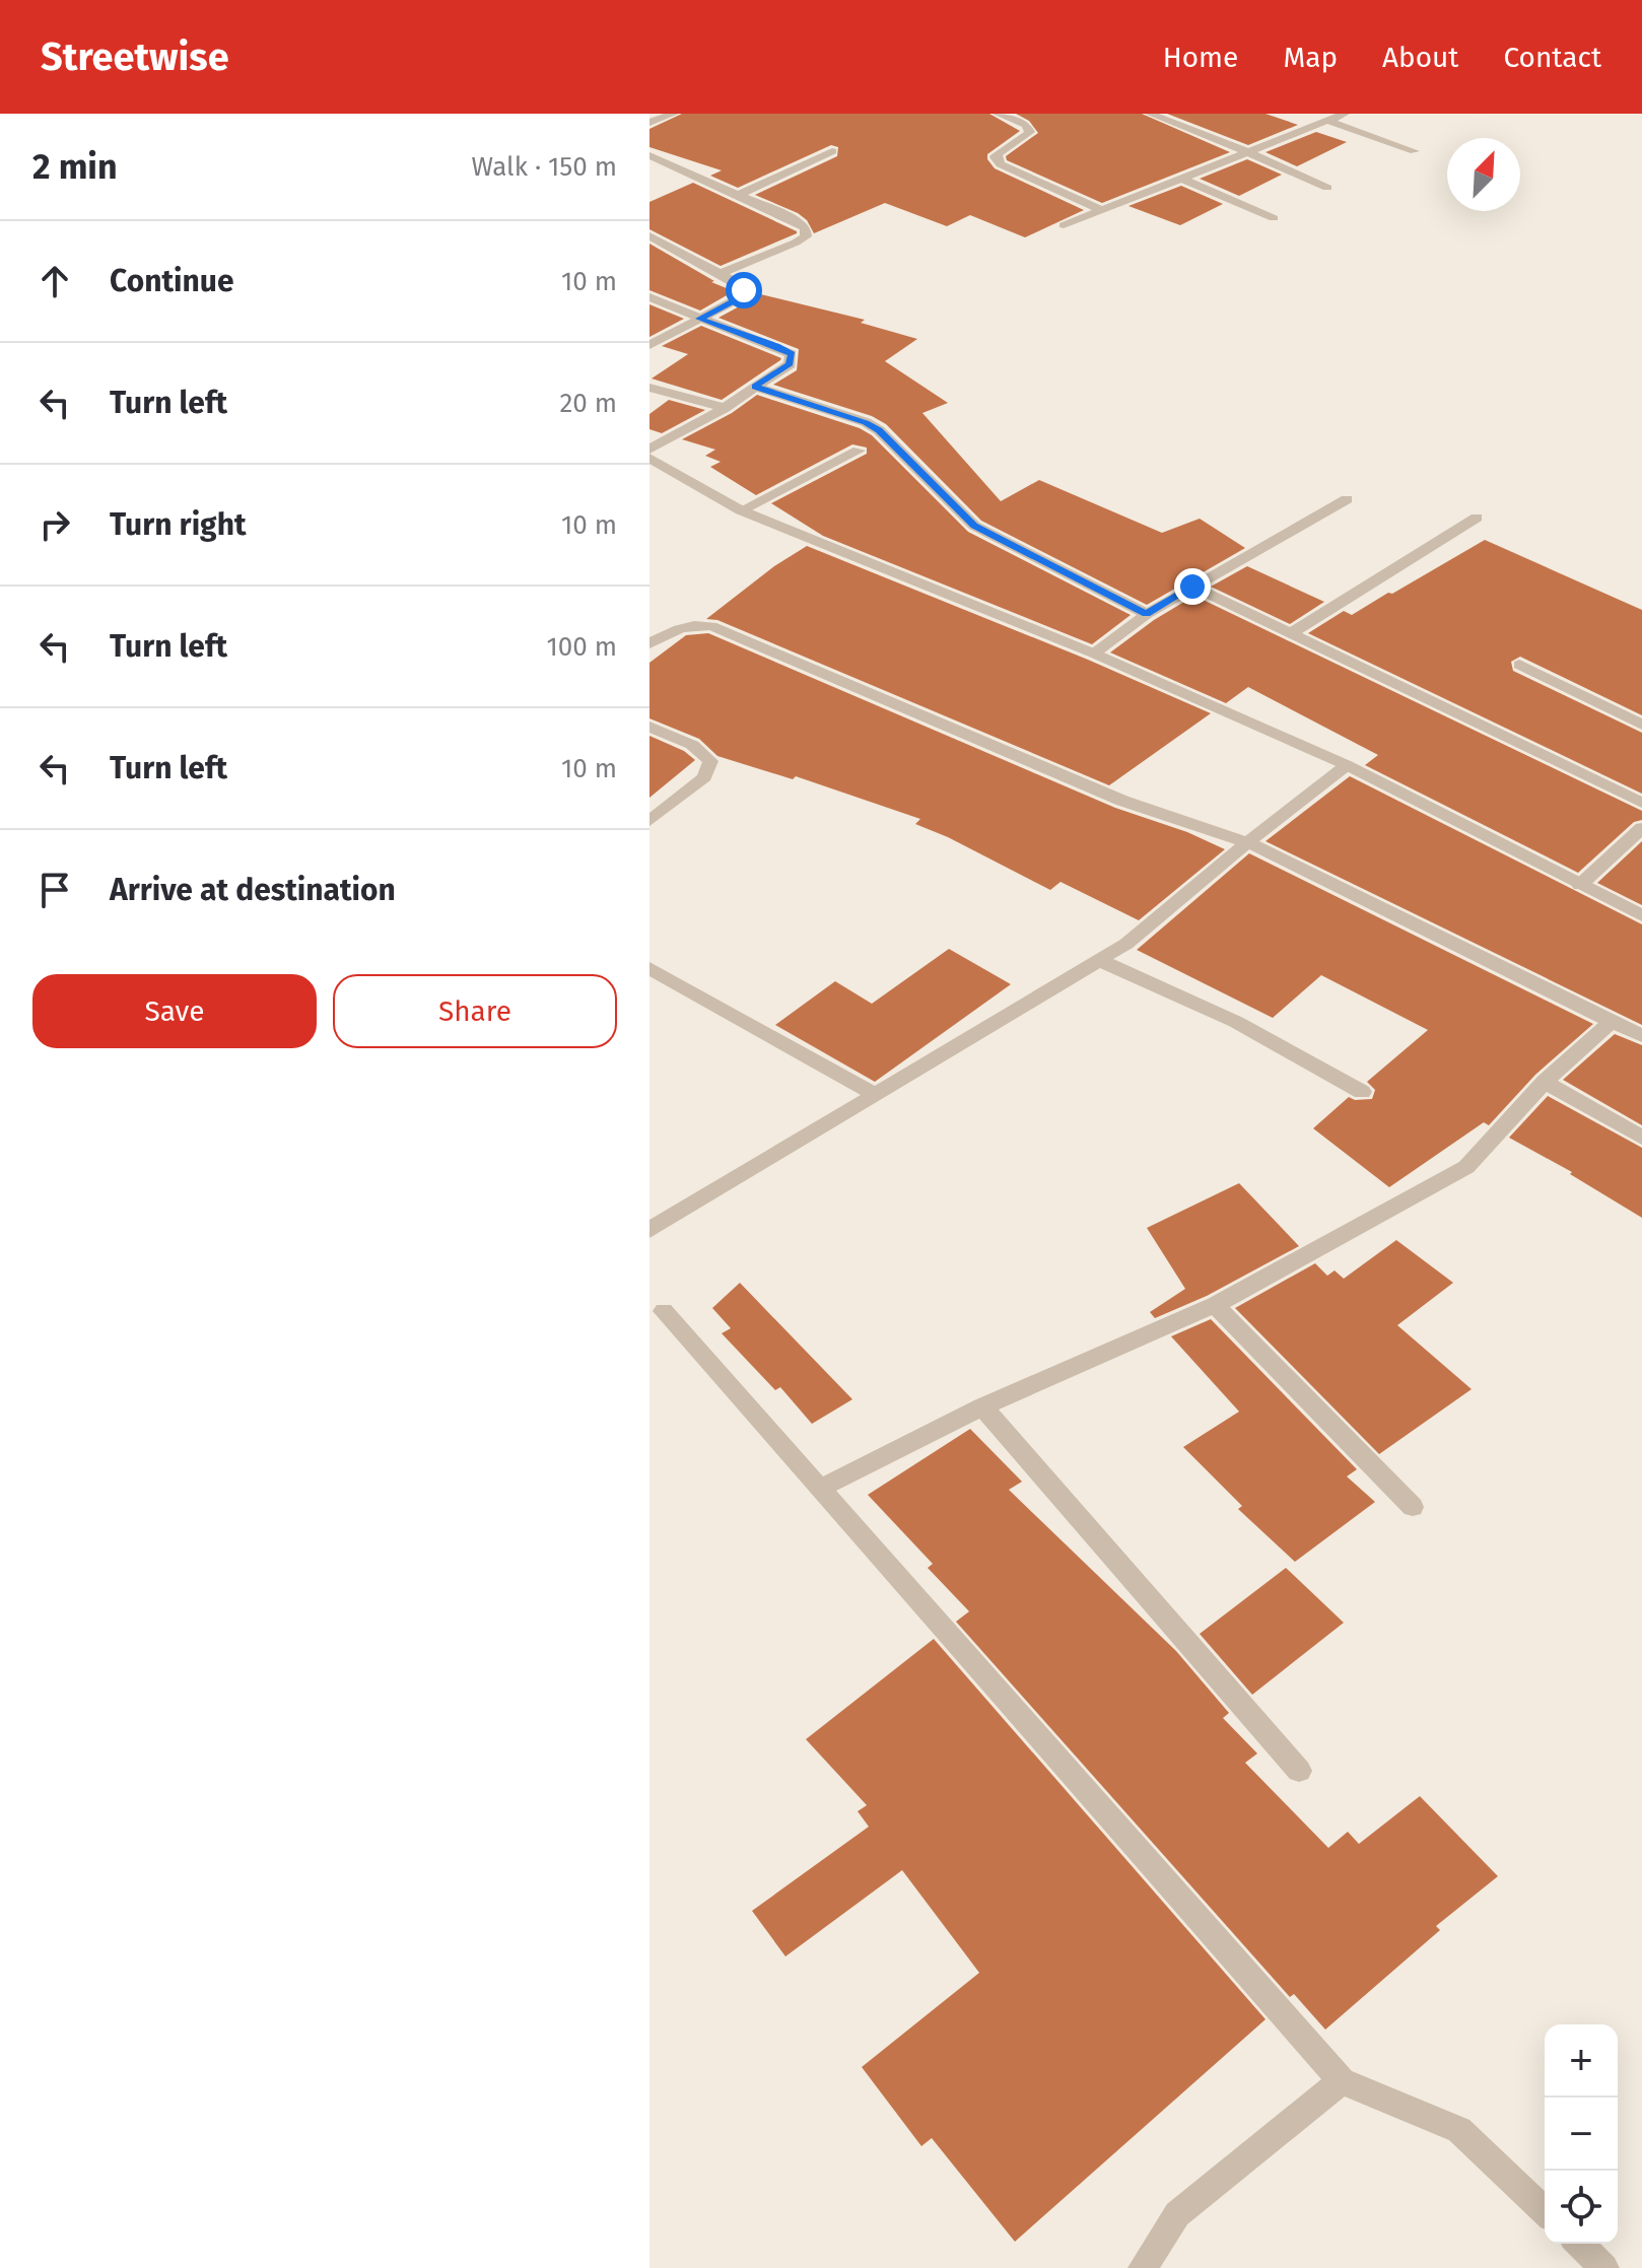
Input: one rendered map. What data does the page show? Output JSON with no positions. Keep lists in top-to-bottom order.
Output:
{
  "north": "top right",
  "page": {
    "header": "Streetwise",
    "nav": [
      "Home",
      "Map",
      "About",
      "Contact"
    ],
    "heading": ["2 min", "Walk · 150 m"],
    "list": [
      ["Continue", "10 m"],
      ["Turn left", "20 m"],
      ["Turn right", "10 m"],
      ["Turn left", "100 m"],
      ["Turn left", "10 m"],
      "Arrive at destination"
    ],
    "buttons": ["Save", "Share"],
    "map_buttons": ["+", "−"]
  }
}
